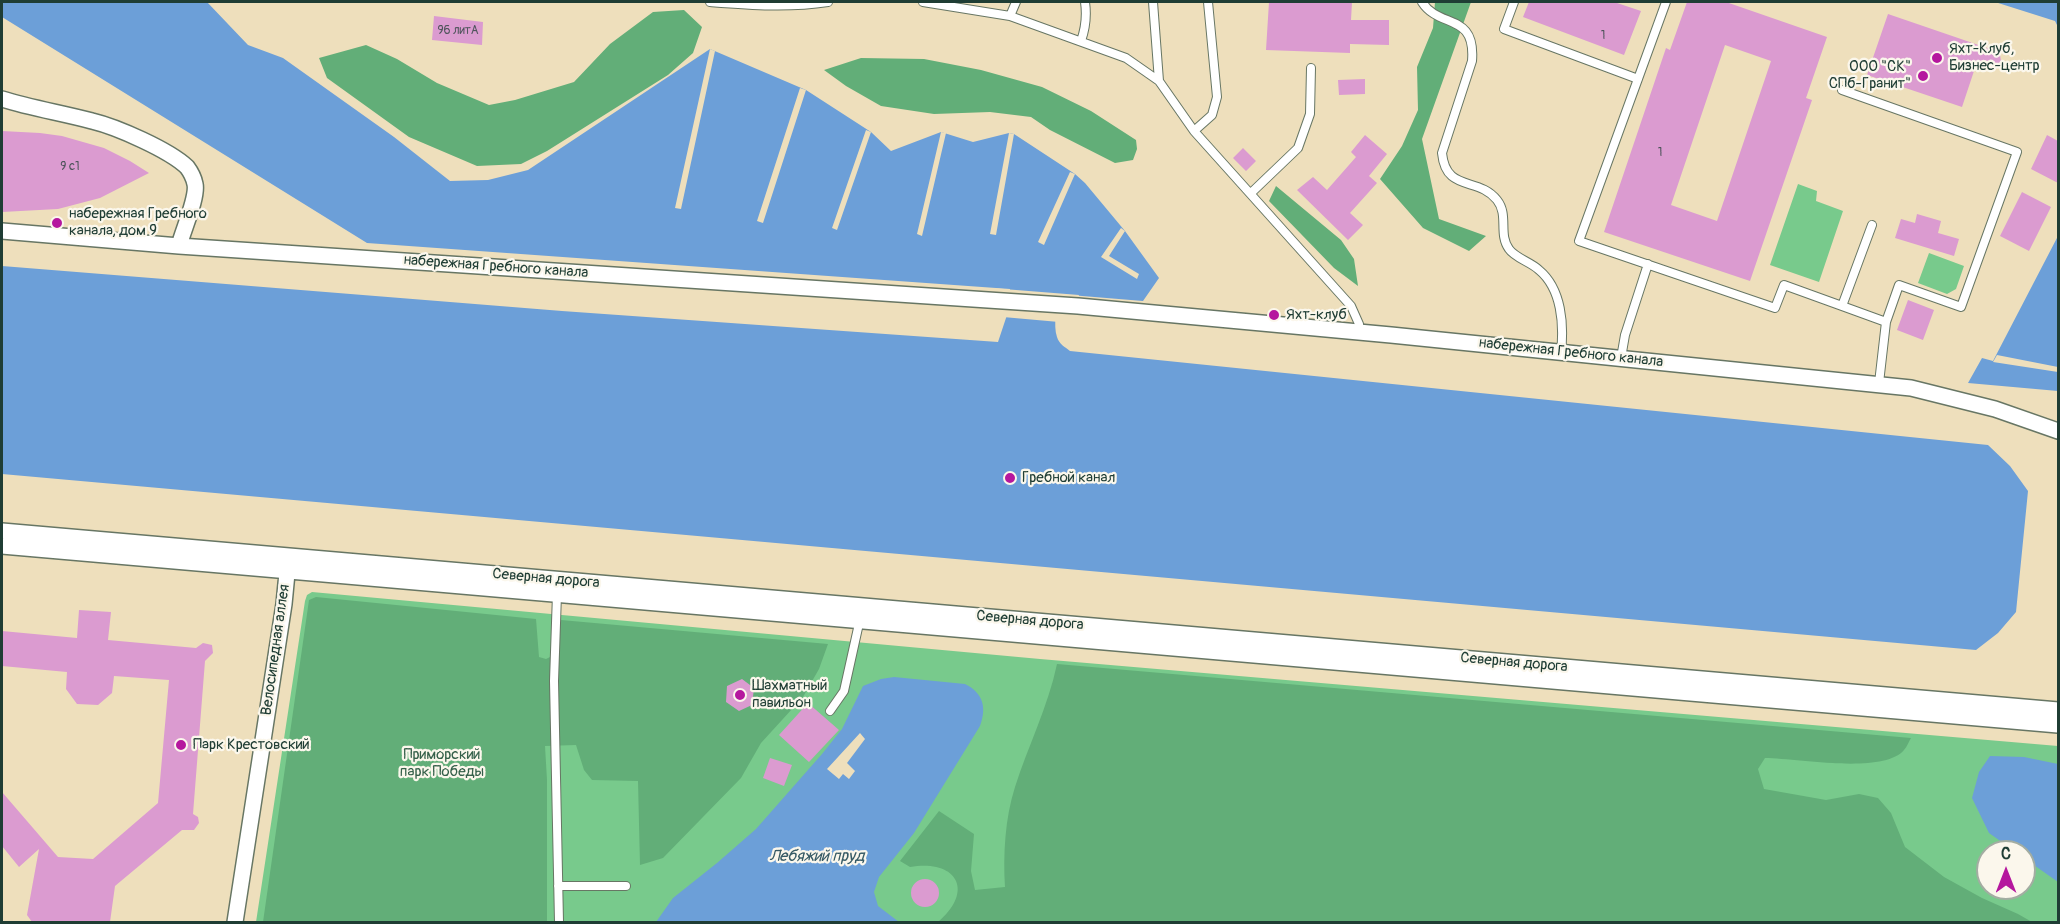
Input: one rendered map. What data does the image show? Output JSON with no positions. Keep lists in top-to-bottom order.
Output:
{
  "streets": {
    "street": ["набережная Гребного канала", "Северная дорога", "Велосипедная аллея"]
  },
  "crossings": [
    ["Северная дорога", "Велосипедная аллея"]
  ],
  "water": ["Лебяжий пруд"],
  "parks": ["Приморский парк Победы"],
  "places": [
    "Яхт-Клуб, Бизнес-центр",
    "ООО \"СК\" СПб-Гранит\"",
    "набережная Гребного канала, дом 9",
    "Яхт-клуб",
    "Гребной канал",
    "Шахматный павильон",
    "Парк Крестовский"
  ],
  "house_numbers": [
    "96 литА",
    "1",
    "1",
    "9 с1"
  ],
  "north": "top"
}
